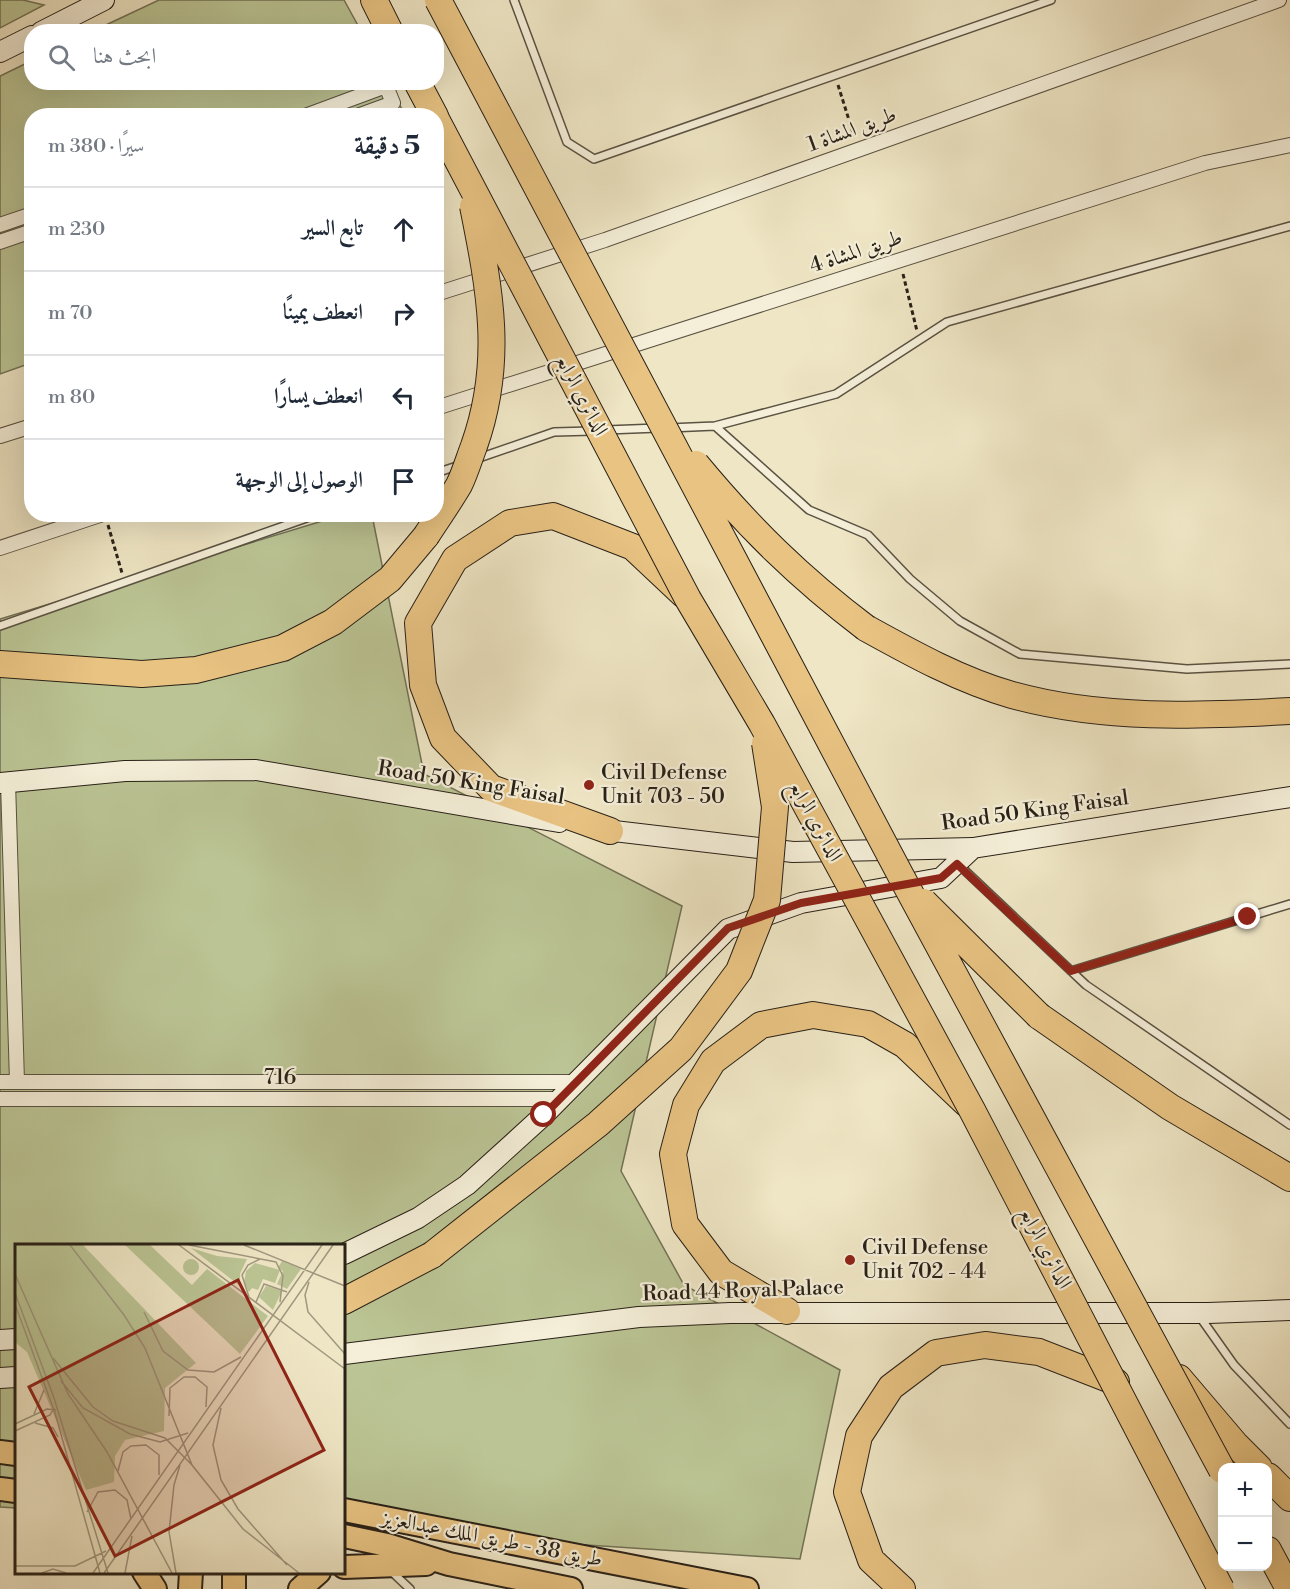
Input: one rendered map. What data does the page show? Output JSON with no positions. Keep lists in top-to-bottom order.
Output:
{
  "streets": {
    "highway": ["الدائري الرابع"],
    "main road": ["Road 50 King Faisal", "Road 44 Royal Palace", "طريق 38 - طريق الملك عبدالعزيز"],
    "street": ["طريق المشاة 1", "طريق المشاة 4", "716"]
  },
  "places": ["Civil Defense Unit 703 - 50", "Civil Defense Unit 702 - 44"],
  "page": {
    "search": "ابحث هنا",
    "heading": ["5 دقيقة", "سيرًا · 380 m"],
    "list": [
      ["تابع السير", "230 m"],
      ["انعطف يمينًا", "70 m"],
      ["انعطف يسارًا", "80 m"],
      "الوصول إلى الوجهة"
    ],
    "map_buttons": ["+", "−"]
  }
}
